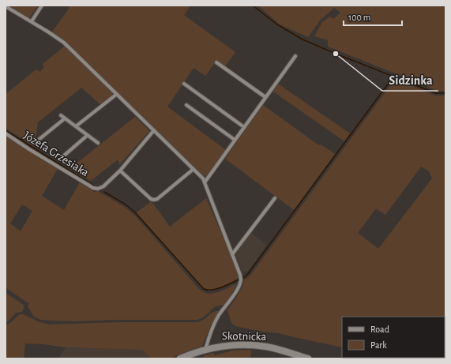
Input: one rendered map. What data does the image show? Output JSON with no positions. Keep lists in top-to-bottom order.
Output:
{
  "streets": {
    "main road": ["Skotnicka"],
    "street": ["Józefa Grzesiaka"]
  },
  "places": ["Sidzinka"],
  "legend": ["Road", "Park"],
  "scale_bar": "100 m"
}
